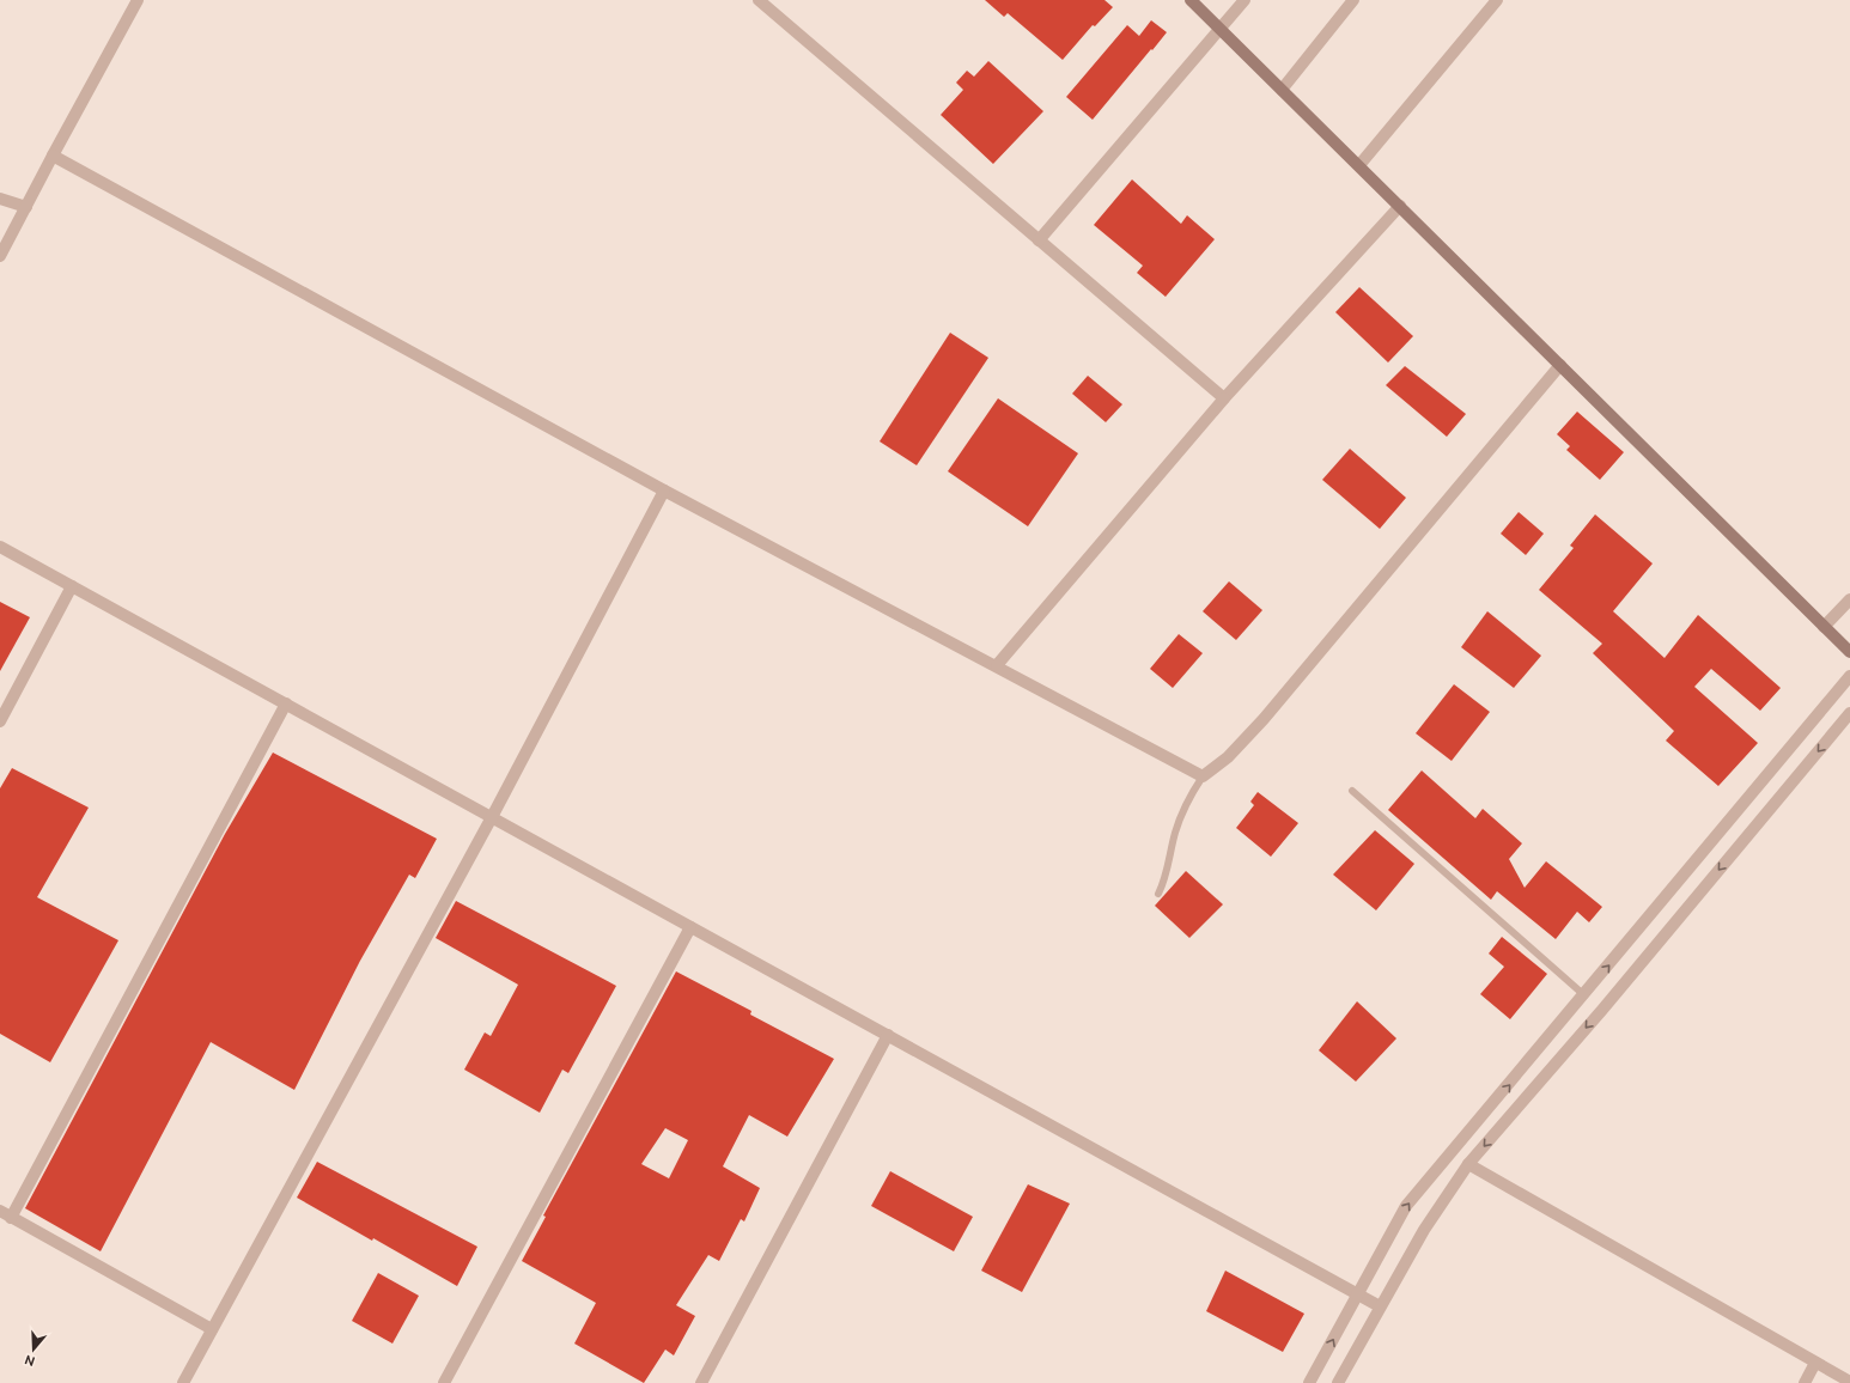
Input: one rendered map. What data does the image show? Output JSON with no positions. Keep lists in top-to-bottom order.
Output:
{
  "north": "bottom"
}
